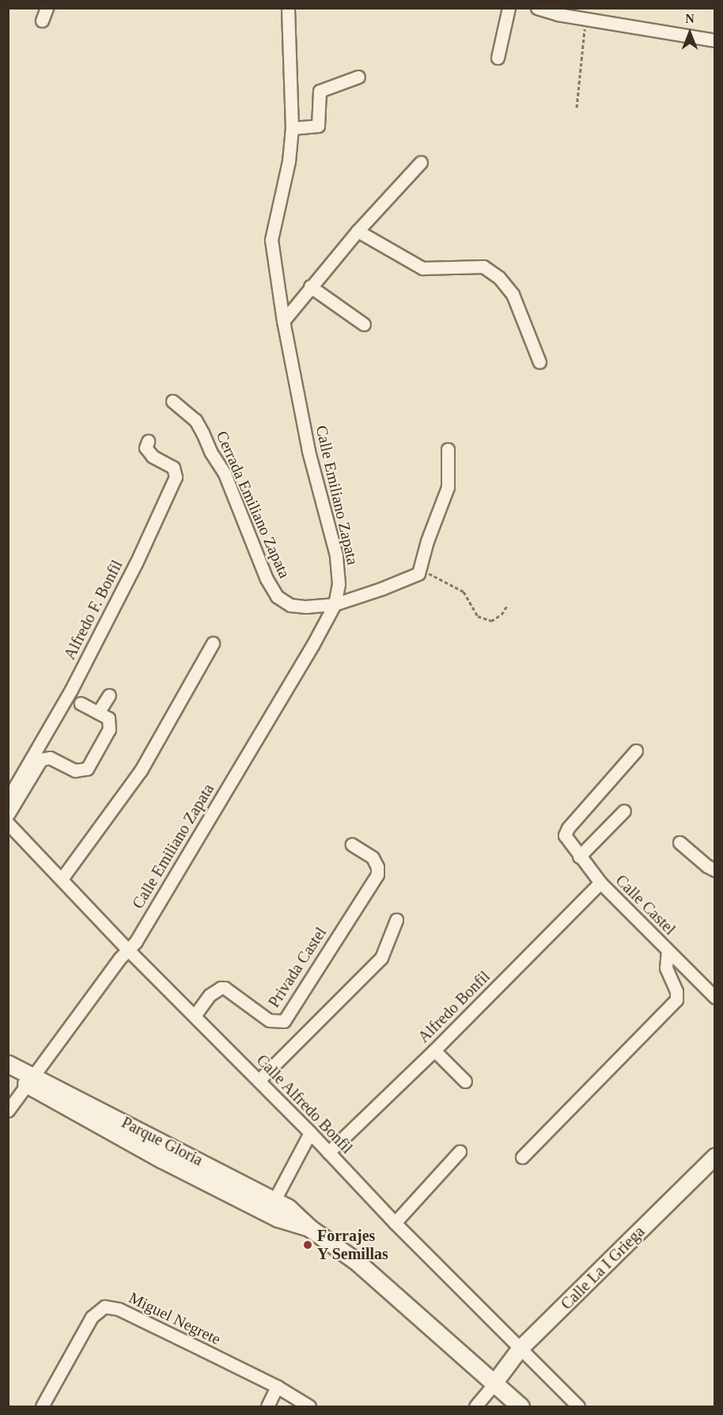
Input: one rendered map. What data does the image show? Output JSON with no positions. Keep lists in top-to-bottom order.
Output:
{
  "streets": {
    "main road": ["Parque Gloria"],
    "street": [
      "Calle Emiliano Zapata",
      "Cerrada Emiliano Zapata",
      "Alfredo F. Bonfil",
      "Calle Castel",
      "Privada Castel",
      "Alfredo Bonfil",
      "Calle Alfredo Bonfil",
      "Calle La I Griega",
      "Miguel Negrete"
    ]
  },
  "crossings": [
    ["Calle Emiliano Zapata", "Cerrada Emiliano Zapata"],
    ["Calle Emiliano Zapata", "Calle Alfredo Bonfil"],
    ["Calle Emiliano Zapata", "Parque Gloria"],
    ["Calle Castel", "Alfredo Bonfil"],
    ["Privada Castel", "Calle Alfredo Bonfil"],
    ["Alfredo Bonfil", "Calle Alfredo Bonfil"],
    ["Calle Alfredo Bonfil", "Calle La I Griega"],
    ["Parque Gloria", "Calle La I Griega"]
  ],
  "places": ["Forrajes Y Semillas"],
  "north": "top"
}
